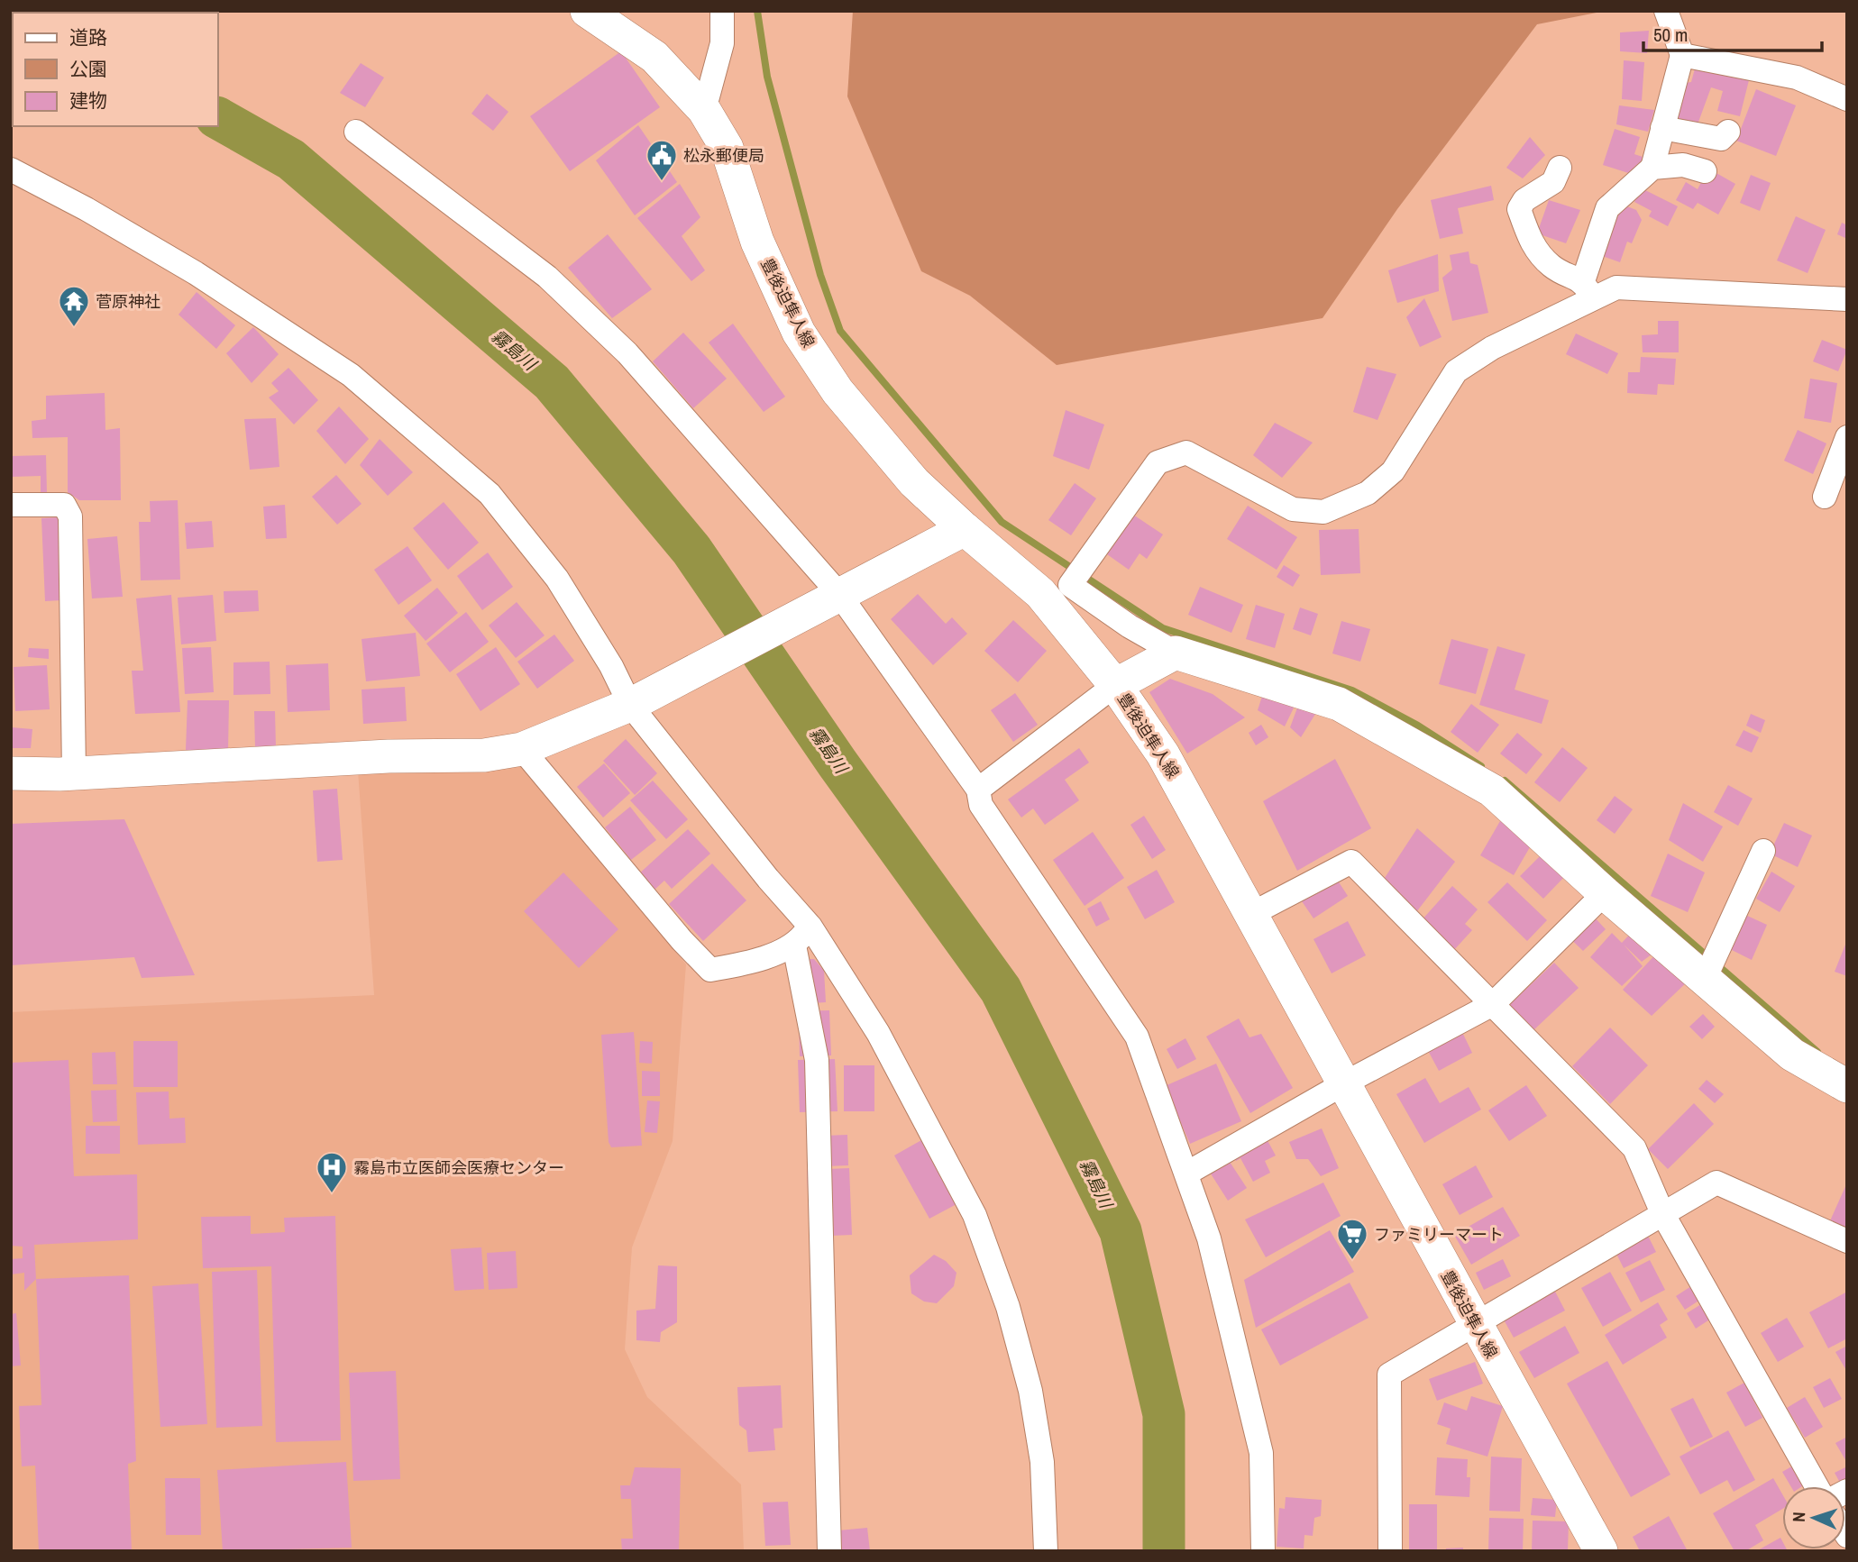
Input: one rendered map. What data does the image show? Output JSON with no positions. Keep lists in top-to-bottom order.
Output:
{
  "streets": {
    "street": ["豊後迫隼人線"]
  },
  "water": ["霧島川"],
  "places": {
    "public building": ["松永郵便局"],
    "temple": ["菅原神社"],
    "hospital": ["霧島市立医師会医療センター"],
    "supermarket": ["ファミリーマート"]
  },
  "legend": ["道路", "公園", "建物"],
  "scale_bar": "50 m",
  "north": "left"
}
